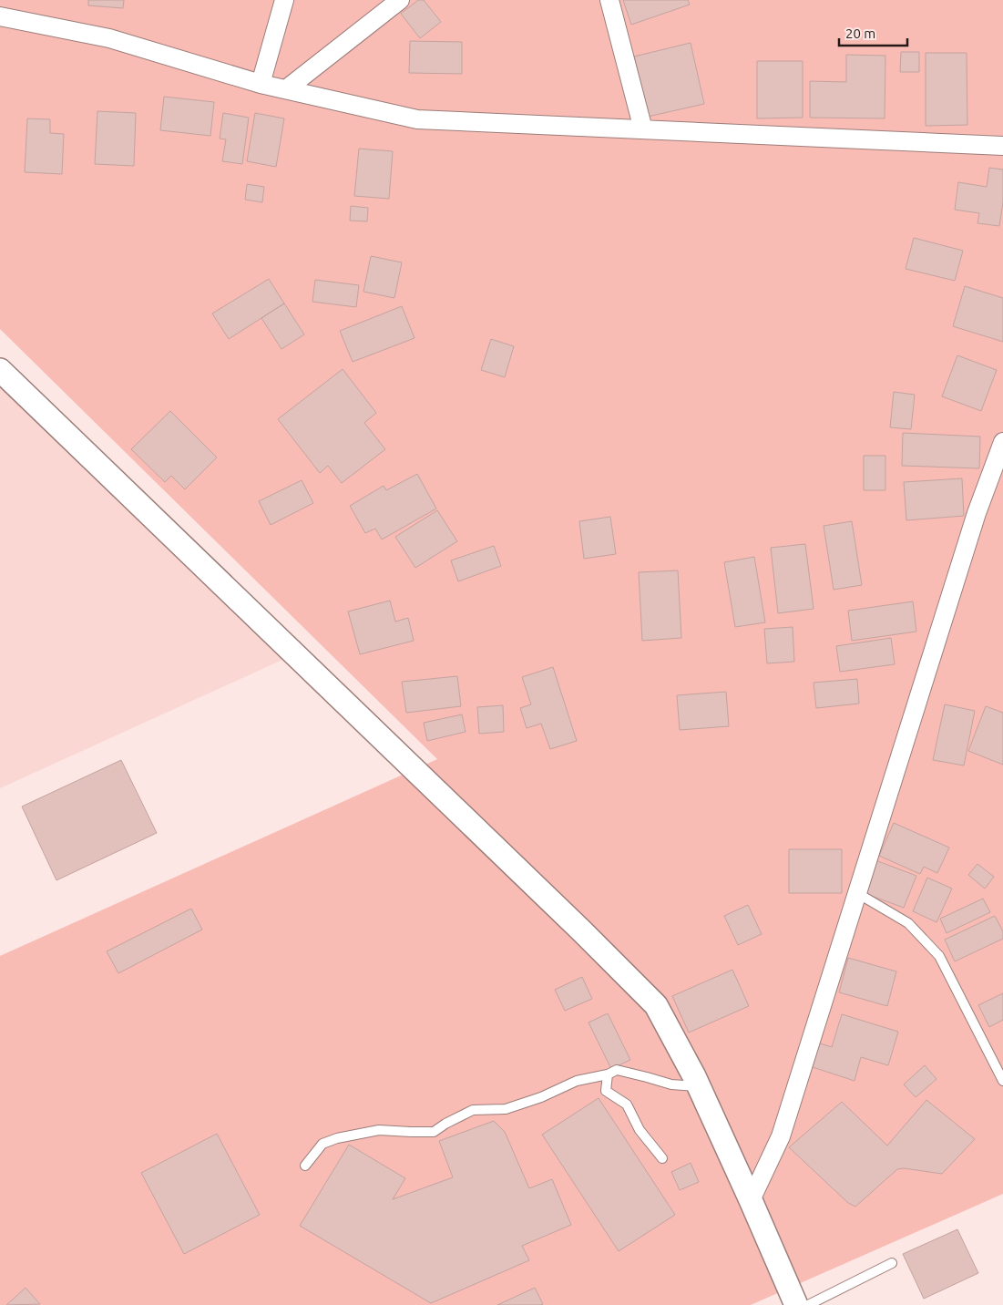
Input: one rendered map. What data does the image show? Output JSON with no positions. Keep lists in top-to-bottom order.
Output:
{
  "scale_bar": "20 m"
}
